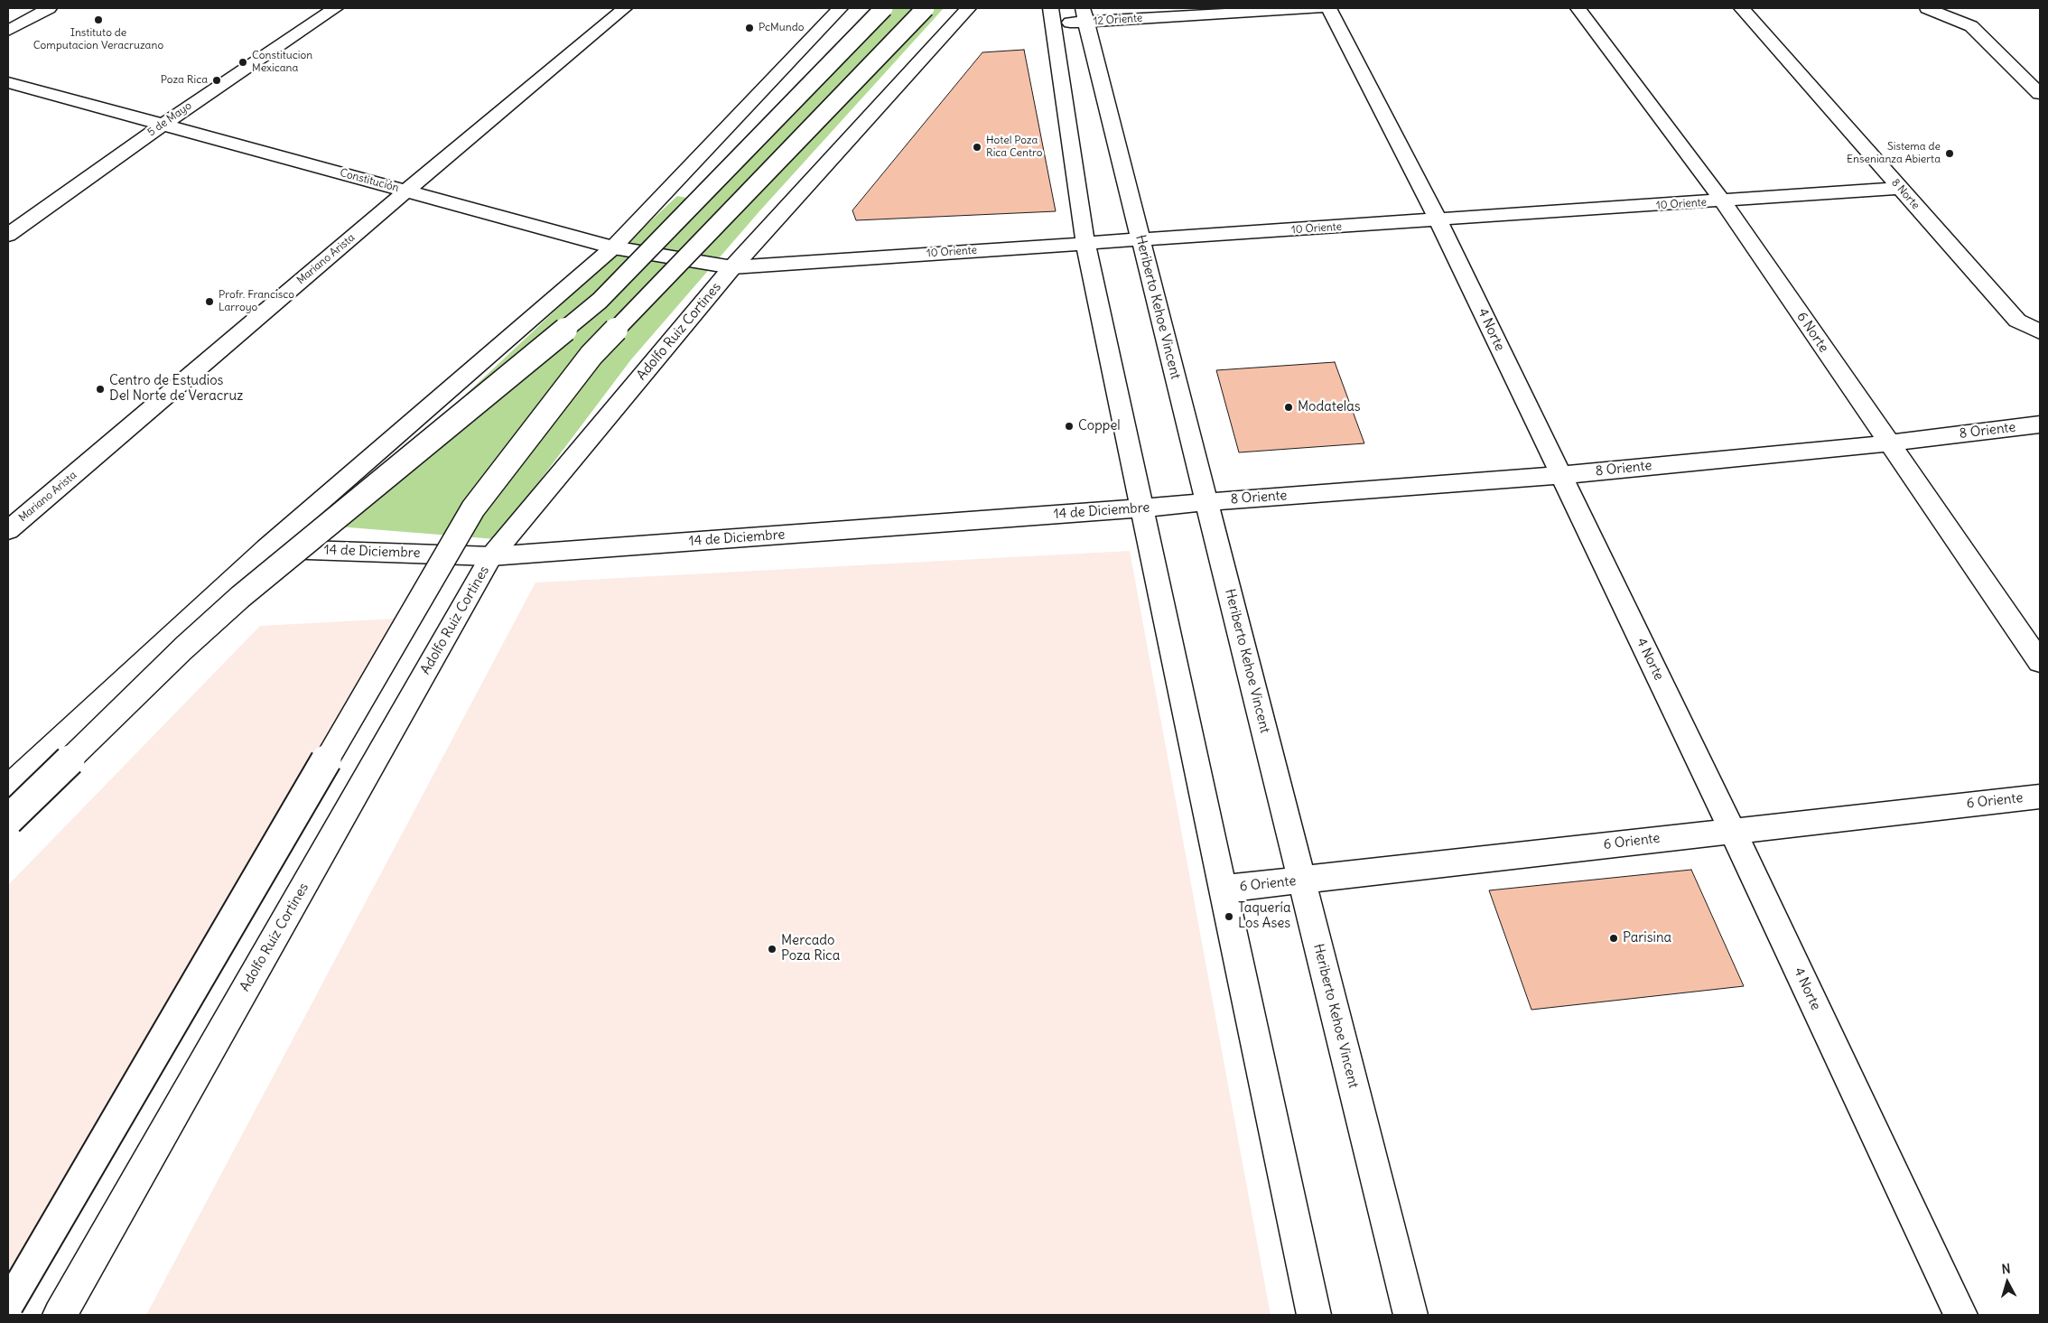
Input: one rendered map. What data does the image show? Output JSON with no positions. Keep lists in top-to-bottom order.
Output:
{
  "streets": {
    "street": [
      "12 Oriente",
      "5 de Mayo",
      "Constitución",
      "8 Norte",
      "10 Oriente",
      "Mariano Arista",
      "Heriberto Kehoe Vincent",
      "4 Norte",
      "Adolfo Ruiz Cortines",
      "6 Norte",
      "8 Oriente",
      "14 de Diciembre",
      "6 Oriente"
    ]
  },
  "crossings": [
    ["12 Oriente", "Heriberto Kehoe Vincent"],
    ["5 de Mayo", "Constitución"],
    ["Constitución", "10 Oriente"],
    ["Constitución", "Mariano Arista"],
    ["Constitución", "Adolfo Ruiz Cortines"],
    ["8 Norte", "10 Oriente"],
    ["10 Oriente", "Heriberto Kehoe Vincent"],
    ["10 Oriente", "4 Norte"],
    ["10 Oriente", "Adolfo Ruiz Cortines"],
    ["10 Oriente", "6 Norte"],
    ["Heriberto Kehoe Vincent", "8 Oriente"],
    ["Heriberto Kehoe Vincent", "14 de Diciembre"],
    ["Heriberto Kehoe Vincent", "6 Oriente"],
    ["4 Norte", "8 Oriente"],
    ["4 Norte", "6 Oriente"],
    ["Adolfo Ruiz Cortines", "14 de Diciembre"],
    ["6 Norte", "8 Oriente"],
    ["8 Oriente", "14 de Diciembre"]
  ],
  "places": [
    "Instituto de Computacion Veracruzano",
    "PcMundo",
    "Constitucion Mexicana",
    "Poza Rica",
    "Hotel Poza Rica Centro",
    "Sistema de Ensenianza Abierta",
    "Profr. Francisco Larroyo",
    "Centro de Estudios Del Norte de Veracruz",
    "Modatelas",
    "Coppel",
    "Taquería Los Ases",
    "Parisina",
    "Mercado Poza Rica"
  ],
  "north": "top"
}
